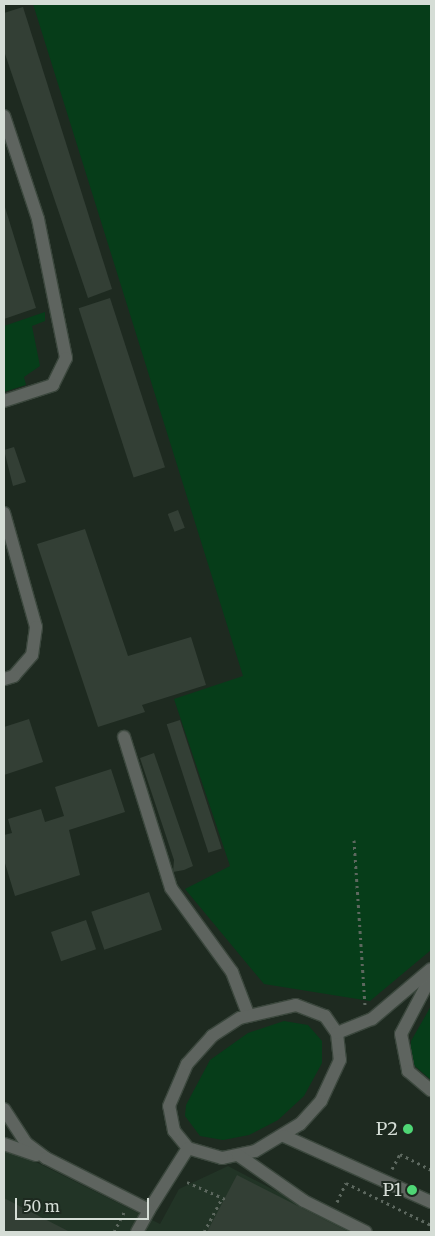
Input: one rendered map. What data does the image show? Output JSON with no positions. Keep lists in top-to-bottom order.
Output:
{
  "places": ["P2", "P1"],
  "scale_bar": "50 m"
}
